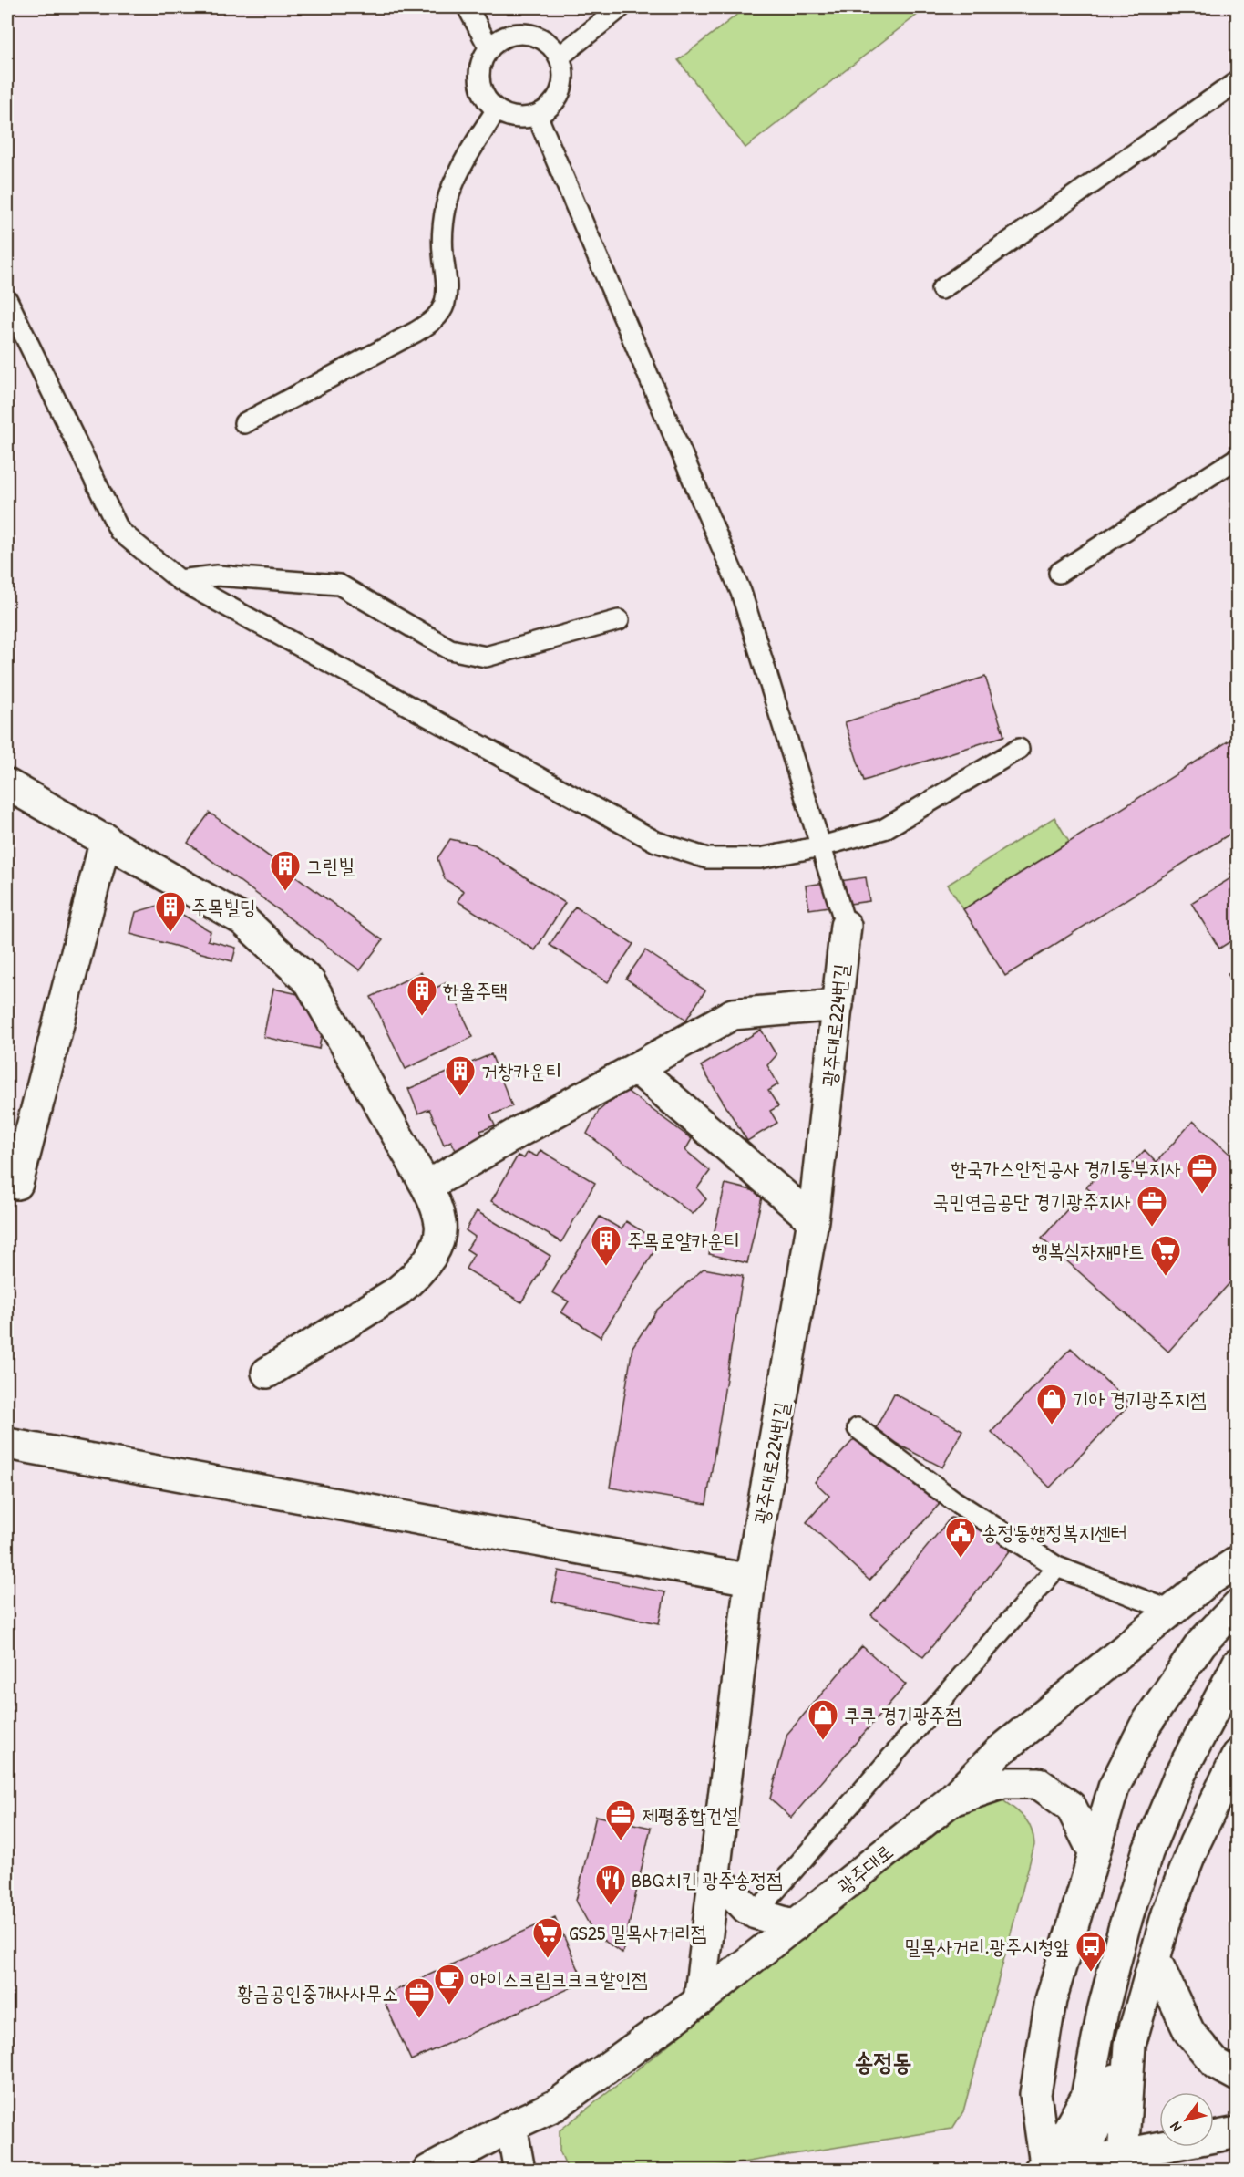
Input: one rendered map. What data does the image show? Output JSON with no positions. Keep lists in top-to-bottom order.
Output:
{
  "streets": {
    "street": ["광주대로224번길", "광주대로"]
  },
  "crossings": [
    ["광주대로224번길", "광주대로"]
  ],
  "districts": ["송정동"],
  "places": {
    "building": [
      "그린빌",
      "주목빌딩",
      "한울주택",
      "거창카운티",
      "주목로얄카운티"
    ],
    "office": [
      "한국가스안전공사 경기동부지사",
      "국민연금공단 경기광주지사",
      "제평종합건설",
      "황금공인중개사사무소"
    ],
    "supermarket": ["행복식자재마트", "GS25 밀목사거리점"],
    "shop": ["기아 경기광주지점", "쿠쿠 경기광주점"],
    "public building": ["송정동행정복지센터"],
    "restaurant": ["BBQ치킨 광주송정점"],
    "bus stop": ["밀목사거리.광주시청앞"],
    "cafe": ["아이스크림크크크할인점"]
  },
  "north": "bottom left"
}
